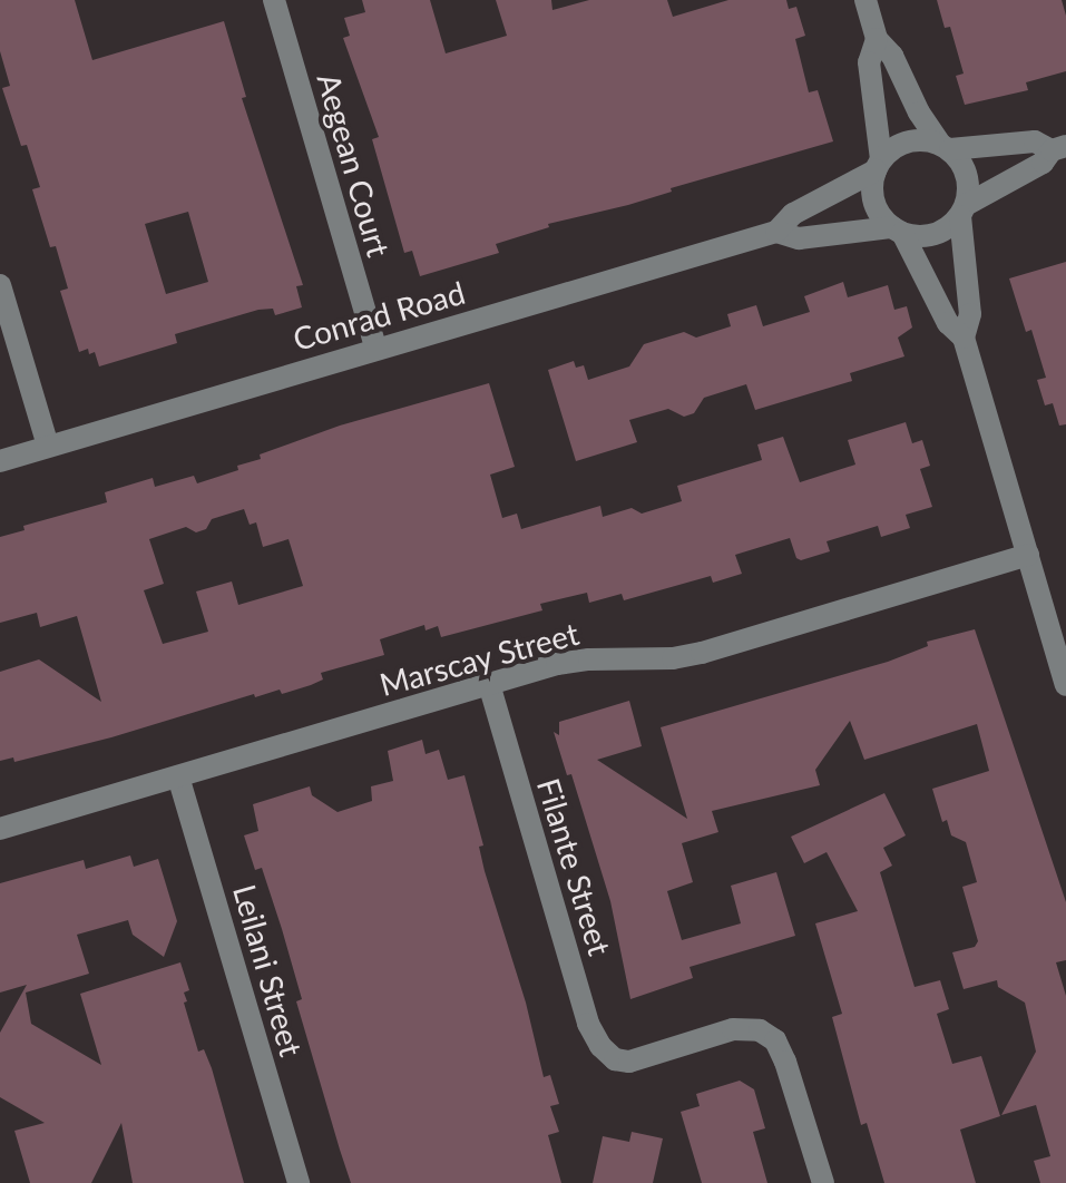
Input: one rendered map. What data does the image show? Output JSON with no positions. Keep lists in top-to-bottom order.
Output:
{
  "streets": {
    "street": [
      "Aegean Court",
      "Conrad Road",
      "Marscay Street",
      "Filante Street",
      "Leilani Street"
    ]
  },
  "crossings": [
    ["Aegean Court", "Conrad Road"],
    ["Marscay Street", "Filante Street"],
    ["Marscay Street", "Leilani Street"]
  ]
}
